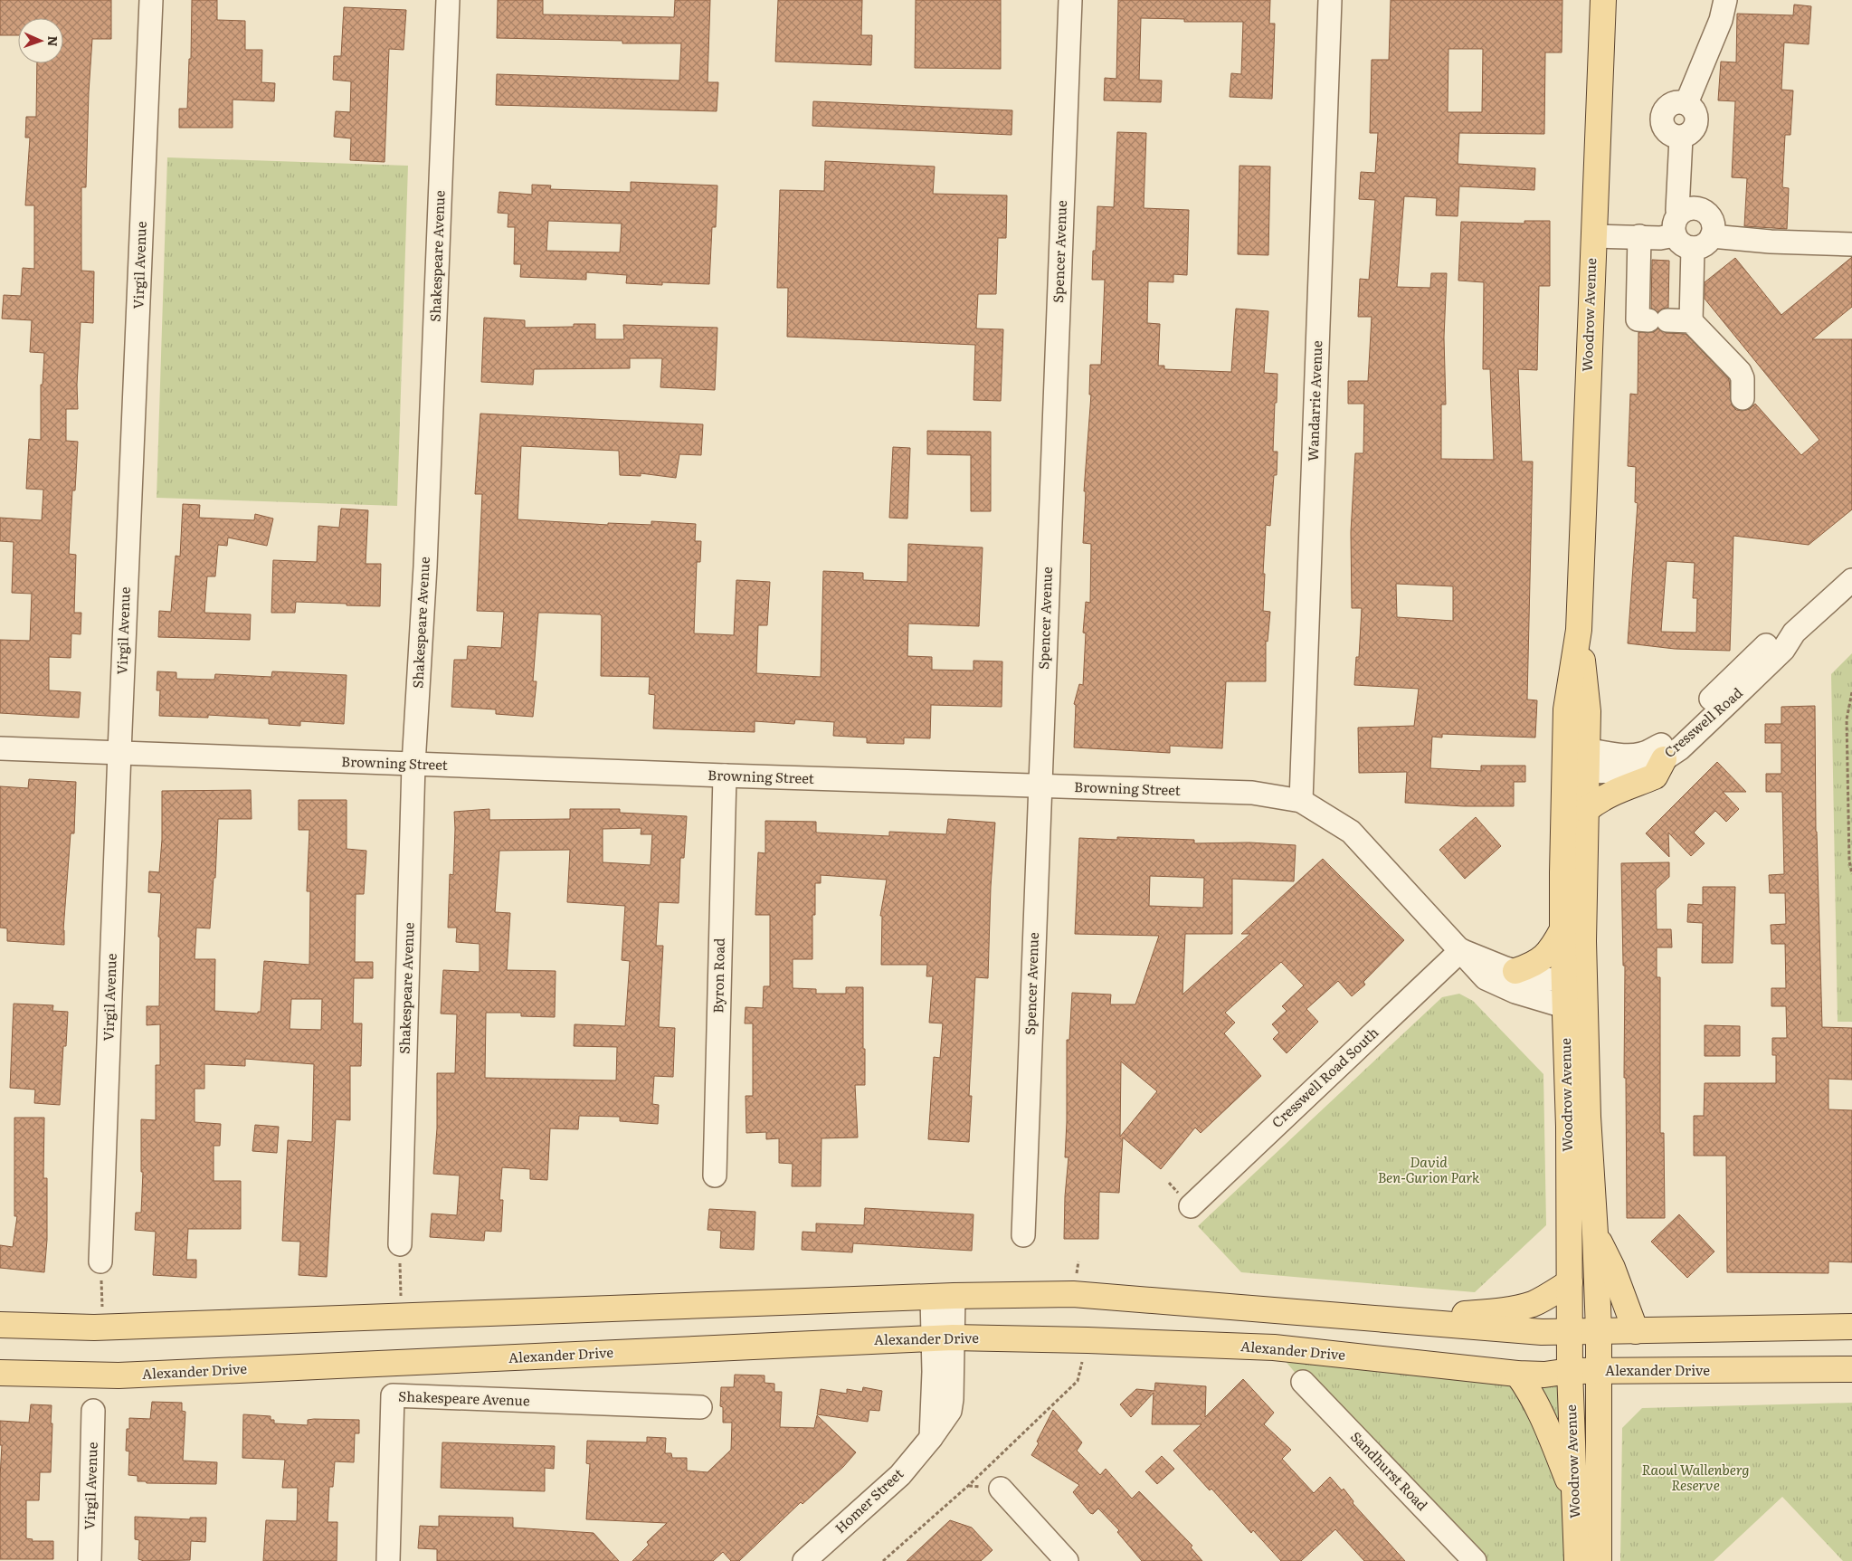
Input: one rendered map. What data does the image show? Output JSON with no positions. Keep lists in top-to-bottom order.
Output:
{
  "streets": {
    "main road": ["Woodrow Avenue", "Alexander Drive"],
    "street": [
      "Spencer Avenue",
      "Shakespeare Avenue",
      "Virgil Avenue",
      "Wandarrie Avenue",
      "Cresswell Road",
      "Browning Street",
      "Byron Road",
      "Cresswell Road South",
      "Sandhurst Road",
      "Homer Street"
    ]
  },
  "crossings": [
    ["Spencer Avenue", "Browning Street"],
    ["Shakespeare Avenue", "Browning Street"],
    ["Virgil Avenue", "Browning Street"],
    ["Woodrow Avenue", "Cresswell Road"],
    ["Woodrow Avenue", "Browning Street"],
    ["Woodrow Avenue", "Alexander Drive"],
    ["Wandarrie Avenue", "Browning Street"],
    ["Browning Street", "Byron Road"],
    ["Browning Street", "Cresswell Road South"],
    ["Alexander Drive", "Homer Street"]
  ],
  "parks": ["David Ben-Gurion Park", "Raoul Wallenberg Reserve"],
  "north": "right"
}
